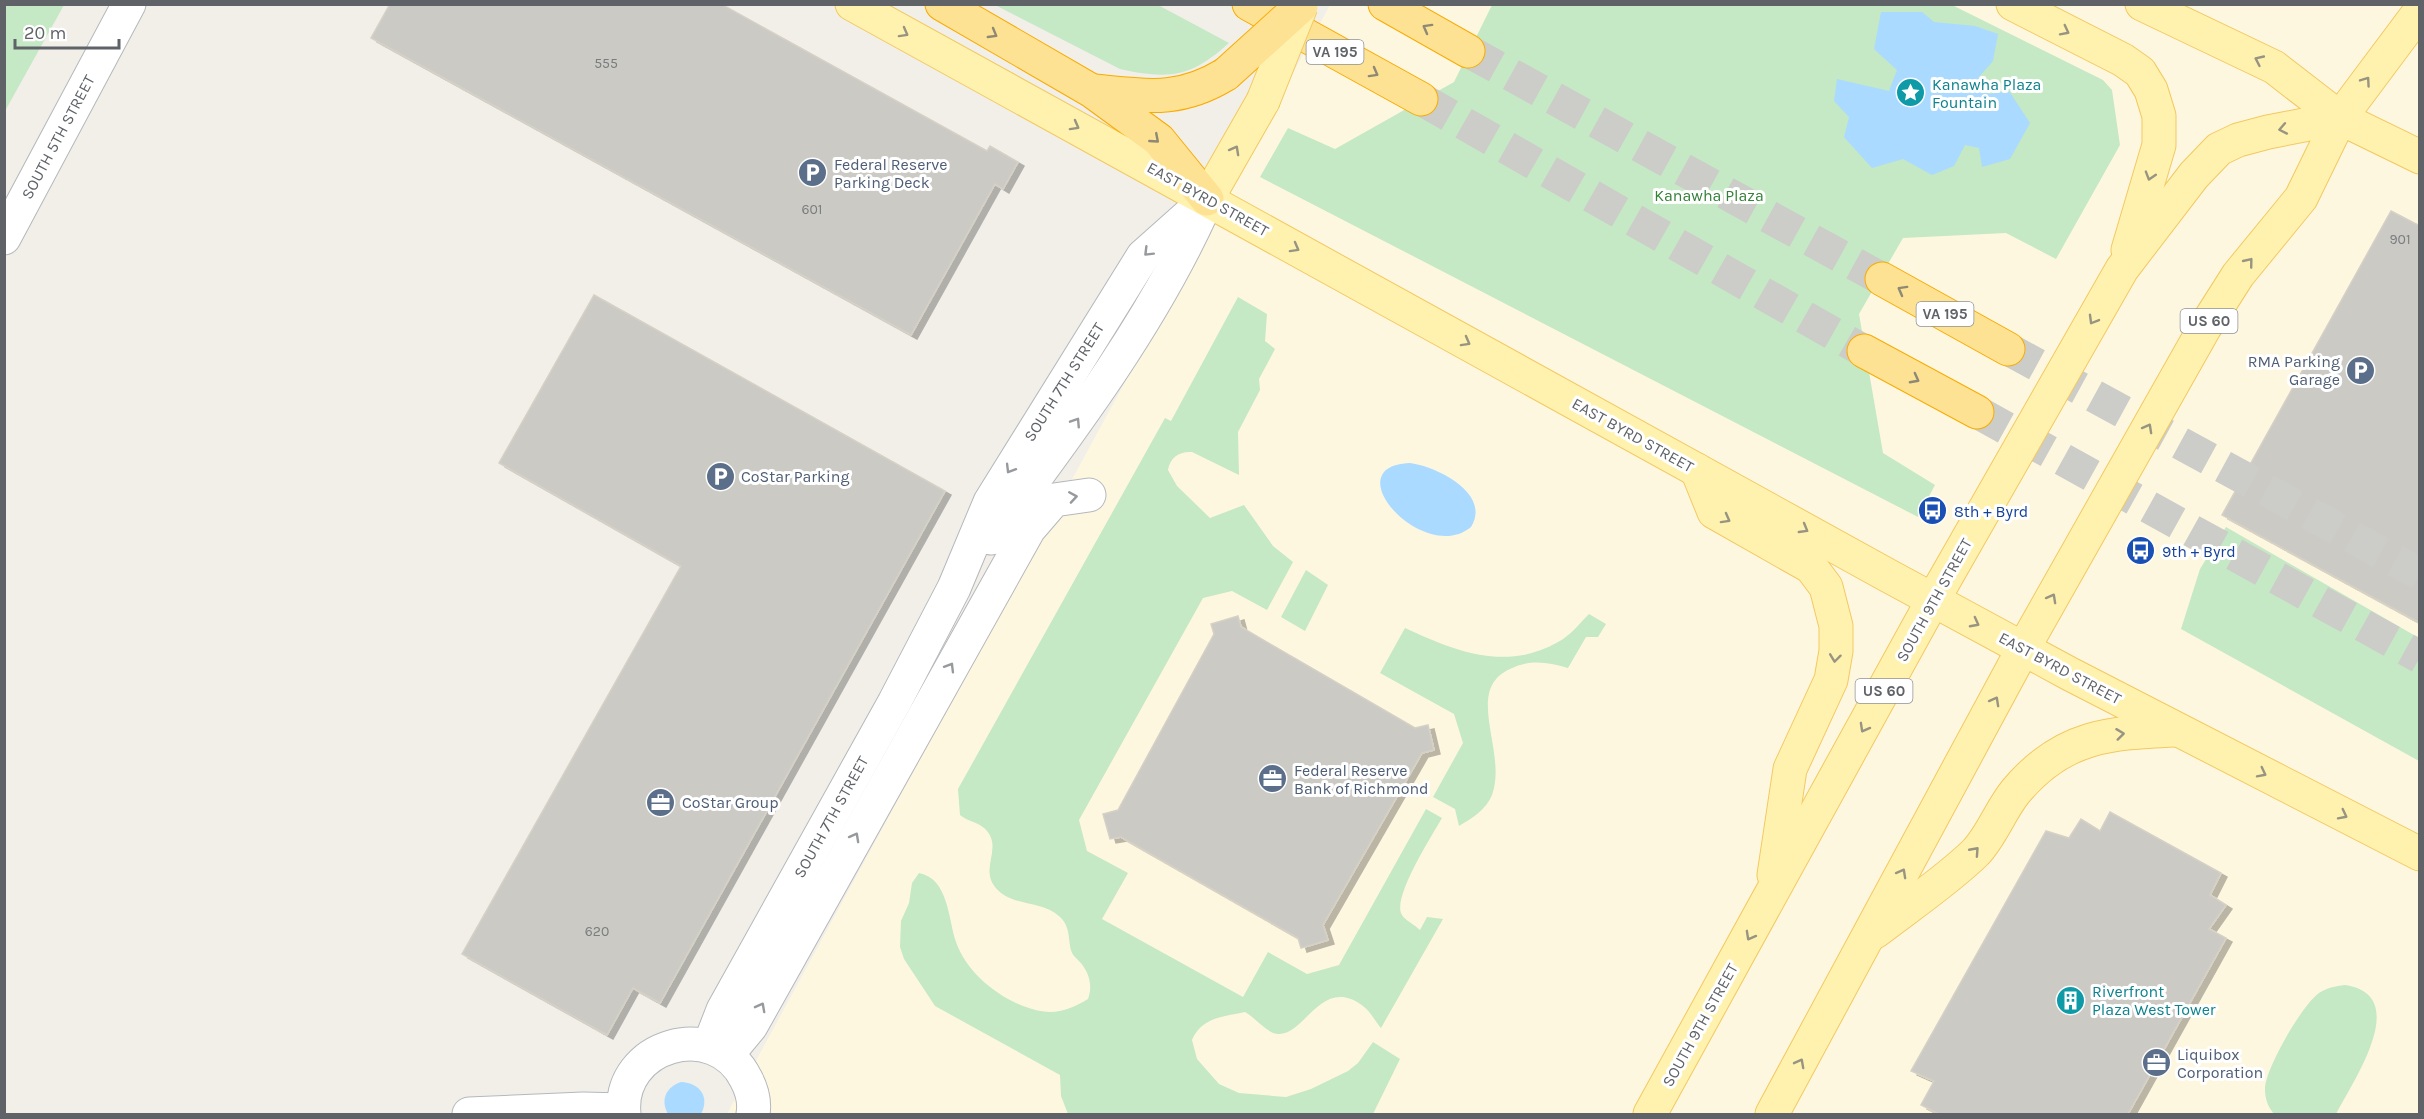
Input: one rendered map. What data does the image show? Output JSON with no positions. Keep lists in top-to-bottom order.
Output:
{
  "streets": {
    "highway": ["VA 195"],
    "main road": [
      "EAST BYRD STREET",
      "US 60",
      "SOUTH 7TH STREET",
      "SOUTH 9TH STREET"
    ],
    "street": ["SOUTH 5TH STREET"]
  },
  "crossings": [
    ["EAST BYRD STREET", "US 60"],
    ["EAST BYRD STREET", "SOUTH 7TH STREET"],
    ["EAST BYRD STREET", "SOUTH 9TH STREET"],
    ["US 60", "SOUTH 9TH STREET"]
  ],
  "one_way": ["EAST BYRD STREET"],
  "parks": ["Kanawha Plaza"],
  "places": {
    "place": ["Kanawha Plaza Fountain"],
    "parking": ["Federal Reserve Parking Deck", "RMA Parking Garage", "CoStar Parking"],
    "bus stop": ["8th + Byrd", "9th + Byrd"],
    "office": ["Federal Reserve Bank of Richmond", "CoStar Group", "Liquibox Corporation"],
    "building": ["Riverfront Plaza West Tower"]
  },
  "house_numbers": [
    "555",
    "601",
    "901",
    "620"
  ],
  "scale_bar": "20 m"
}
